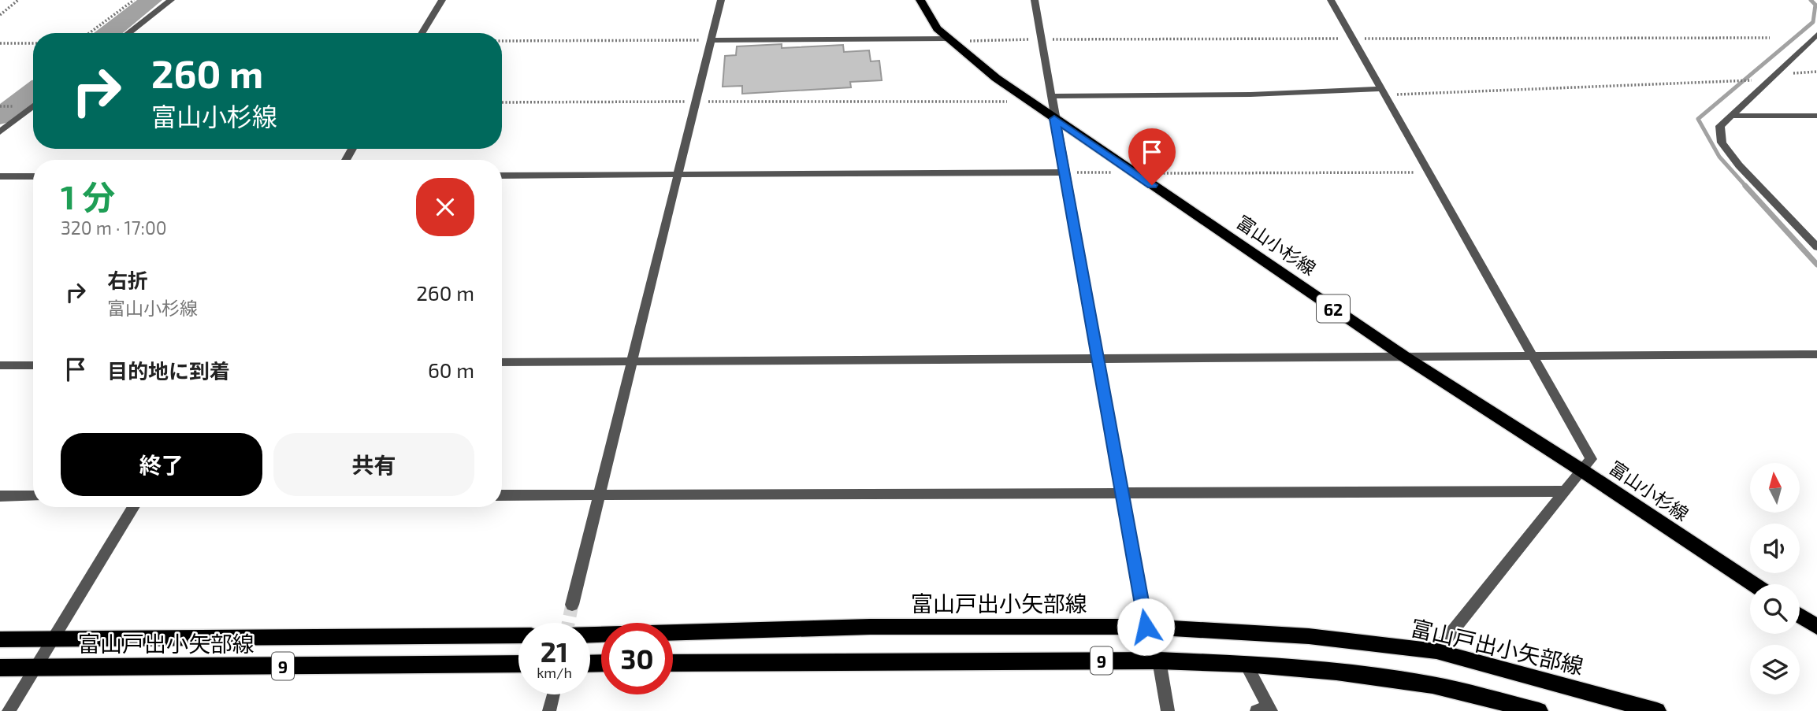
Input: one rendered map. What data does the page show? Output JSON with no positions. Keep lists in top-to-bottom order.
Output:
{
  "streets": {
    "main road": [
      "富山小杉線",
      "62",
      "富山戸出小矢部線",
      "9"
    ]
  },
  "north": "top",
  "page": {
    "turn": ["260 m", "富山小杉線"],
    "heading": ["1 分", "320 m · 17:00"],
    "list": [
      {
        "name": "右折",
        "note": "富山小杉線",
        "value": "260 m"
      },
      {
        "name": "目的地に到着",
        "value": "60 m"
      }
    ],
    "buttons": ["終了", "共有"],
    "speed": "21 km/h",
    "limit": "30"
  }
}
